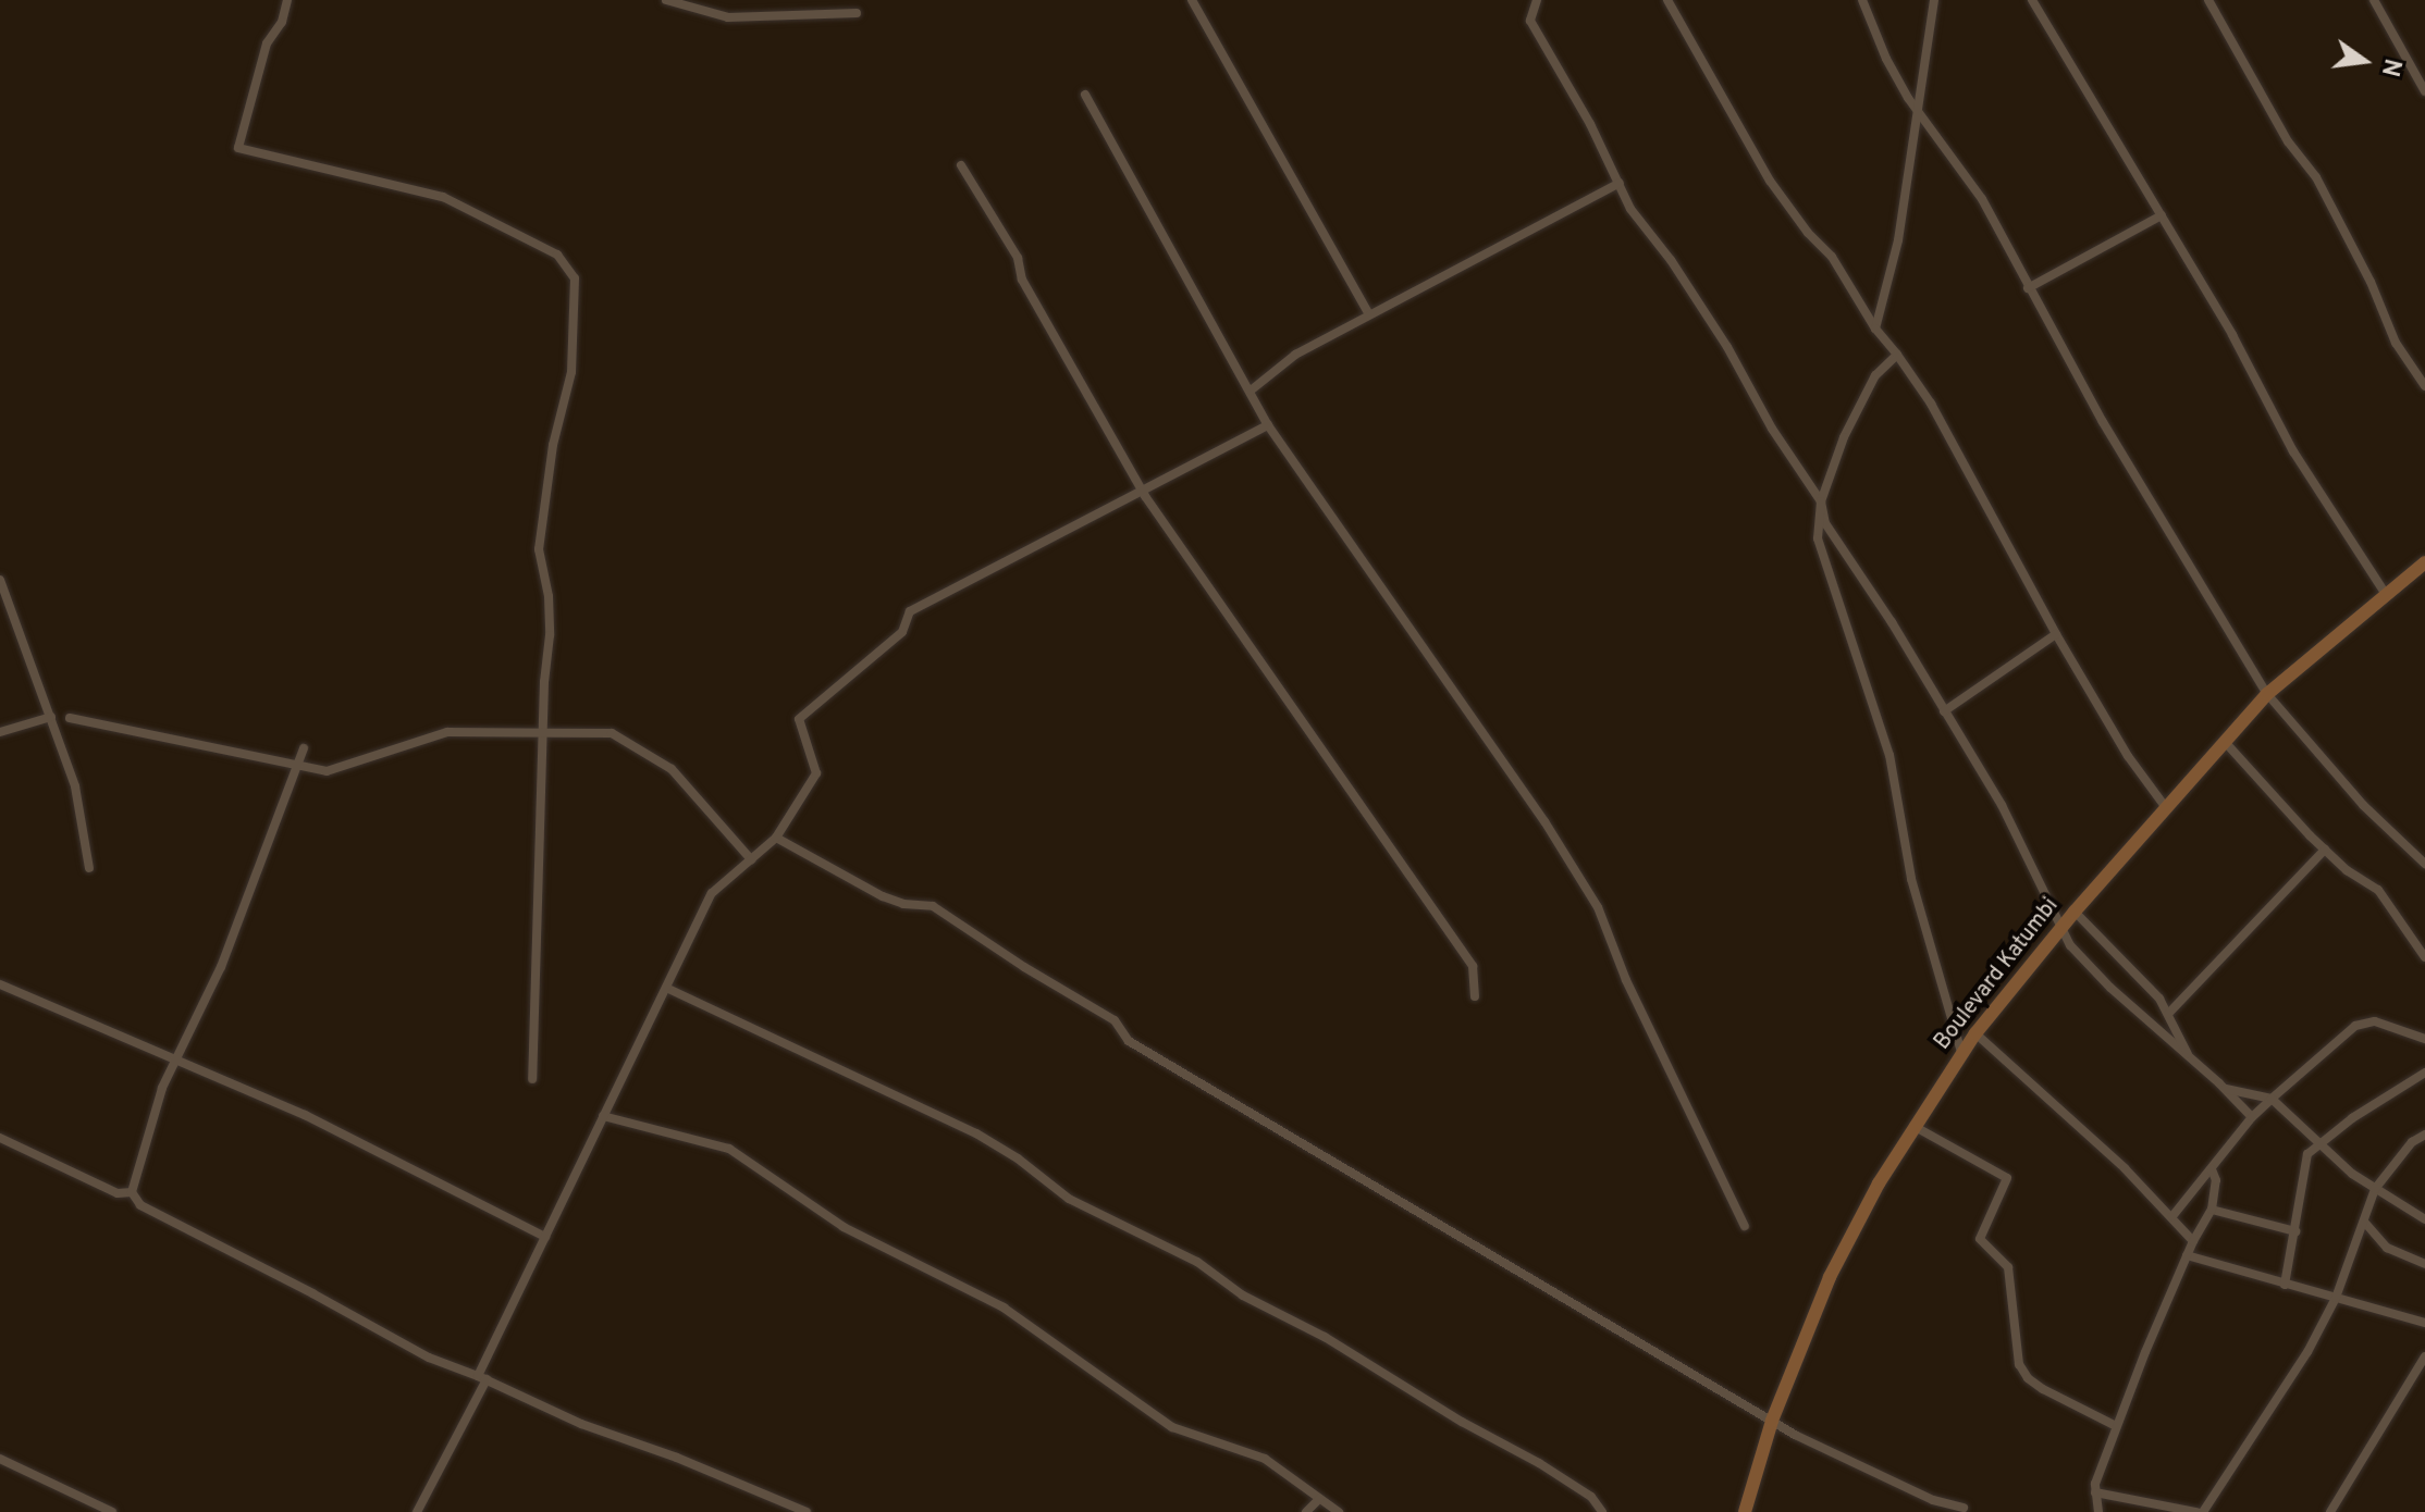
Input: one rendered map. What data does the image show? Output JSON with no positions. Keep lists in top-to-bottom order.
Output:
{
  "streets": {
    "street": ["Boulevard Katumbi"]
  },
  "north": "right"
}
